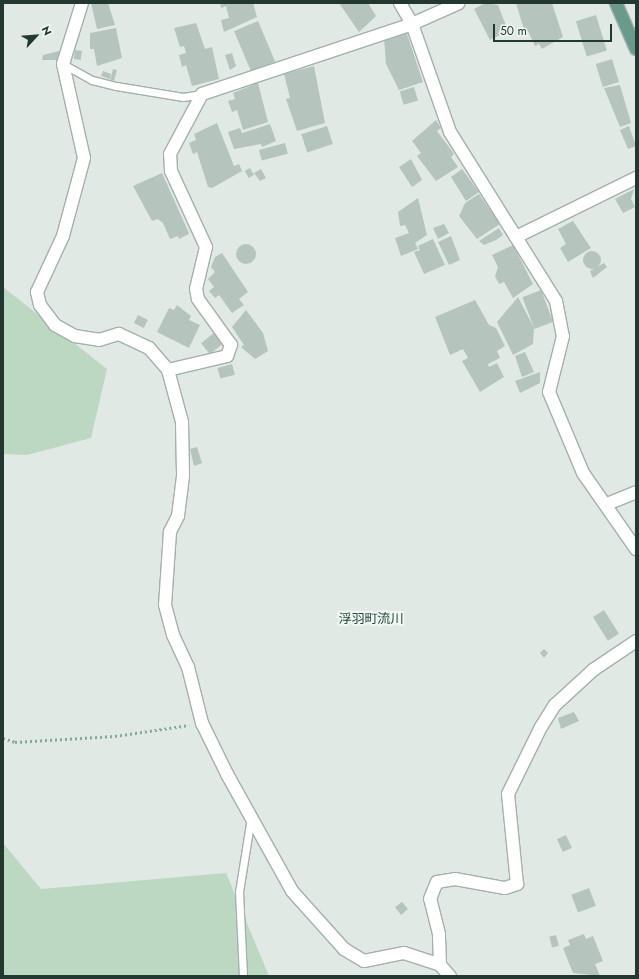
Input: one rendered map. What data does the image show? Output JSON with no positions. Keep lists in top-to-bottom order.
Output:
{
  "districts": ["浮羽町流川"],
  "scale_bar": "50 m",
  "north": "top right"
}
